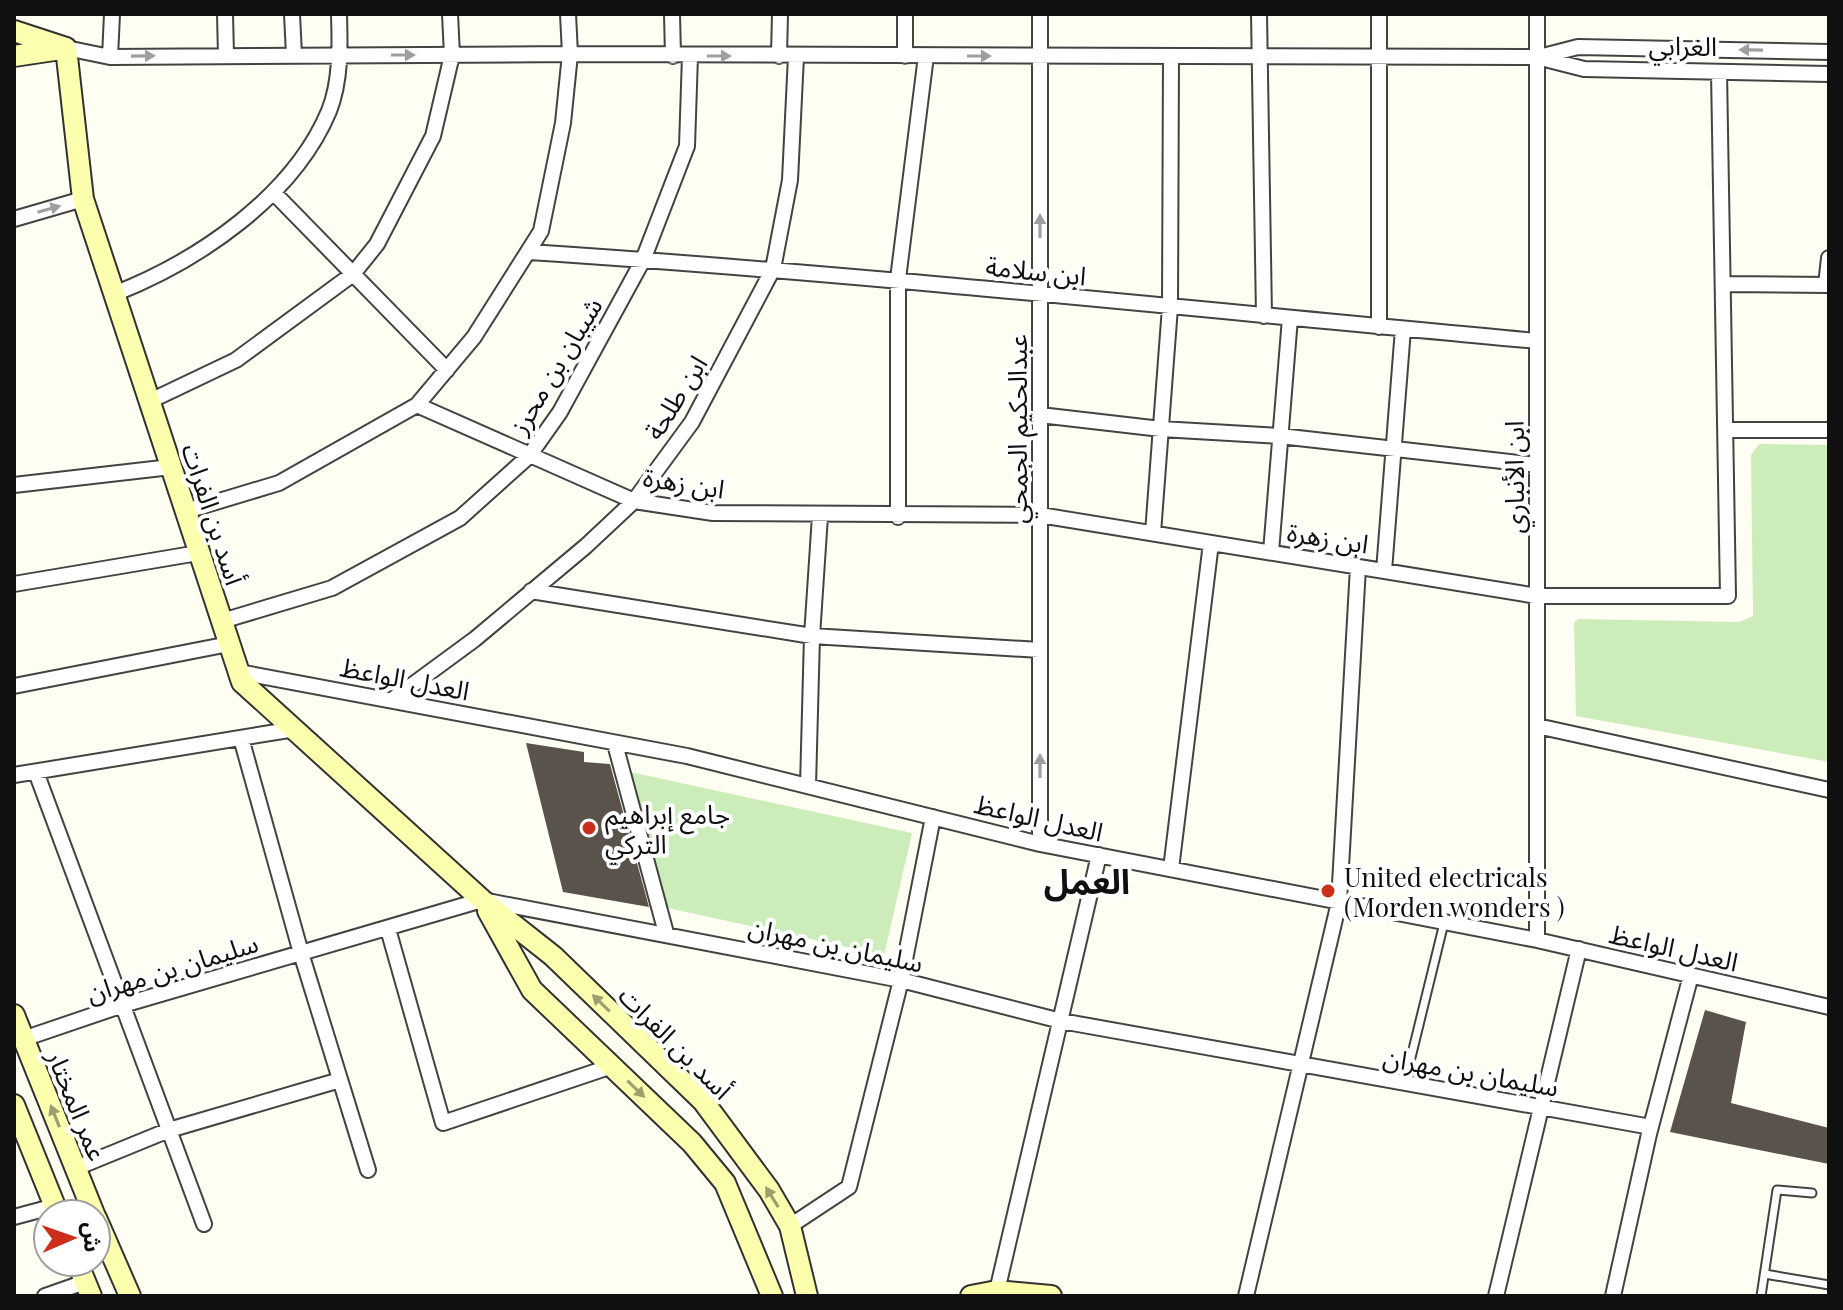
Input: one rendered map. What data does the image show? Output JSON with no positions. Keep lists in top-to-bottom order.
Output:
{
  "streets": {
    "street": [
      "الغرابي",
      "ابن سلامة",
      "شيبان بن محرز",
      "ابن طلحة",
      "عبدالحكيم الجمحي",
      "ابن الأنباري",
      "ابن زهرة",
      "أسد بن الفرات",
      "العدل الواعظ",
      "سليمان بن مهران",
      "عمر المختار"
    ]
  },
  "crossings": [
    ["الغرابي", "شيبان بن محرز"],
    ["الغرابي", "ابن طلحة"],
    ["الغرابي", "عبدالحكيم الجمحي"],
    ["الغرابي", "ابن الأنباري"],
    ["الغرابي", "ابن زهرة"],
    ["الغرابي", "أسد بن الفرات"],
    ["ابن سلامة", "شيبان بن محرز"],
    ["ابن سلامة", "ابن طلحة"],
    ["ابن سلامة", "عبدالحكيم الجمحي"],
    ["ابن سلامة", "ابن الأنباري"],
    ["شيبان بن محرز", "ابن زهرة"],
    ["شيبان بن محرز", "أسد بن الفرات"],
    ["ابن طلحة", "ابن زهرة"],
    ["ابن طلحة", "العدل الواعظ"],
    ["عبدالحكيم الجمحي", "ابن زهرة"],
    ["عبدالحكيم الجمحي", "العدل الواعظ"],
    ["ابن الأنباري", "ابن زهرة"],
    ["ابن الأنباري", "العدل الواعظ"],
    ["أسد بن الفرات", "العدل الواعظ"],
    ["أسد بن الفرات", "سليمان بن مهران"],
    ["سليمان بن مهران", "عمر المختار"]
  ],
  "one_way": ["عبدالحكيم الجمحي"],
  "districts": ["العمل"],
  "places": ["جامع إبراهيم التركي", "United electricals (Morden wonders )"],
  "north": "right"
}
